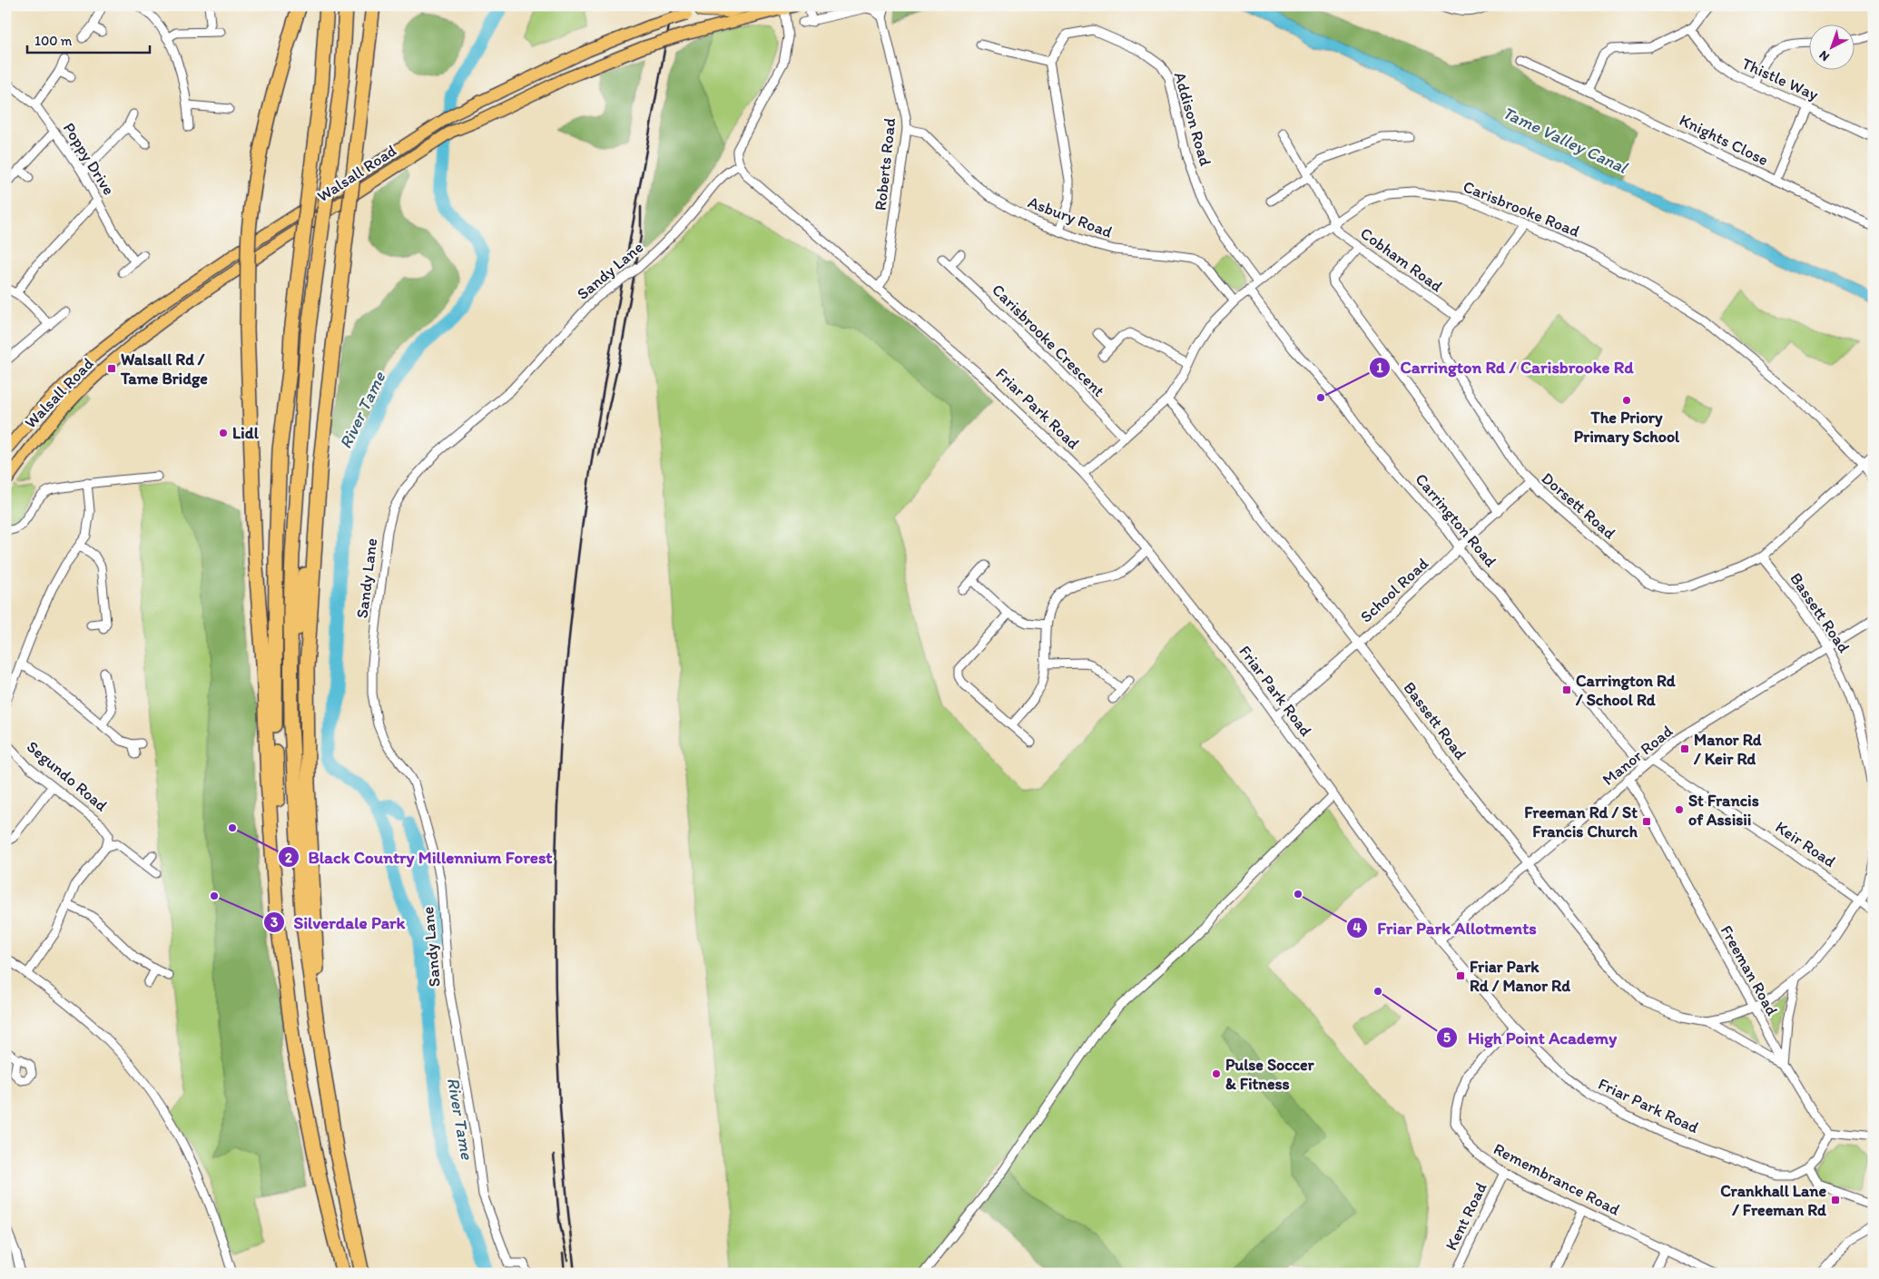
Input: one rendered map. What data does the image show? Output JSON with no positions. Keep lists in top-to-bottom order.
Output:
{
  "streets": {
    "main road": ["Walsall Road"],
    "street": [
      "Thistle Way",
      "Addison Road",
      "Knights Close",
      "Poppy Drive",
      "Roberts Road",
      "Carisbrooke Road",
      "Asbury Road",
      "Cobham Road",
      "Sandy Lane",
      "Carisbrooke Crescent",
      "Friar Park Road",
      "Dorsett Road",
      "Carrington Road",
      "School Road",
      "Bassett Road",
      "Manor Road",
      "Segundo Road",
      "Keir Road",
      "Freeman Road",
      "Remembrance Road",
      "Kent Road"
    ]
  },
  "crossings": [
    ["Thistle Way", "Knights Close"],
    ["Addison Road", "Carisbrooke Road"],
    ["Roberts Road", "Asbury Road"],
    ["Roberts Road", "Friar Park Road"],
    ["Carisbrooke Road", "Asbury Road"],
    ["Carisbrooke Road", "Cobham Road"],
    ["Carisbrooke Road", "Carisbrooke Crescent"],
    ["Carisbrooke Road", "Friar Park Road"],
    ["Carisbrooke Road", "Dorsett Road"],
    ["Carisbrooke Road", "Carrington Road"],
    ["Carisbrooke Road", "Bassett Road"],
    ["Cobham Road", "Dorsett Road"],
    ["Sandy Lane", "Friar Park Road"],
    ["Friar Park Road", "School Road"],
    ["Friar Park Road", "Manor Road"],
    ["Friar Park Road", "Remembrance Road"],
    ["Dorsett Road", "School Road"],
    ["Dorsett Road", "Bassett Road"],
    ["Carrington Road", "School Road"],
    ["Carrington Road", "Manor Road"],
    ["School Road", "Bassett Road"],
    ["Bassett Road", "Manor Road"],
    ["Bassett Road", "Keir Road"],
    ["Bassett Road", "Freeman Road"],
    ["Manor Road", "Keir Road"],
    ["Manor Road", "Freeman Road"],
    ["Remembrance Road", "Kent Road"]
  ],
  "water": ["Tame Valley Canal", "River Tame"],
  "places": {
    "transit": [
      "Walsall Rd / Tame Bridge",
      "Carrington Rd / School Rd",
      "Manor Rd / Keir Rd",
      "Freeman Rd / St Francis Church",
      "Friar Park Rd / Manor Rd",
      "Crankhall Lane / Freeman Rd"
    ],
    "other": [
      "Carrington Rd / Carisbrooke Rd",
      "The Priory Primary School",
      "Lidl",
      "St Francis of Assisii",
      "Black Country Millennium Forest",
      "Friar Park Allotments",
      "Silverdale Park",
      "High Point Academy",
      "Pulse Soccer & Fitness"
    ]
  },
  "scale_bar": "100 m",
  "north": "bottom left"
}
